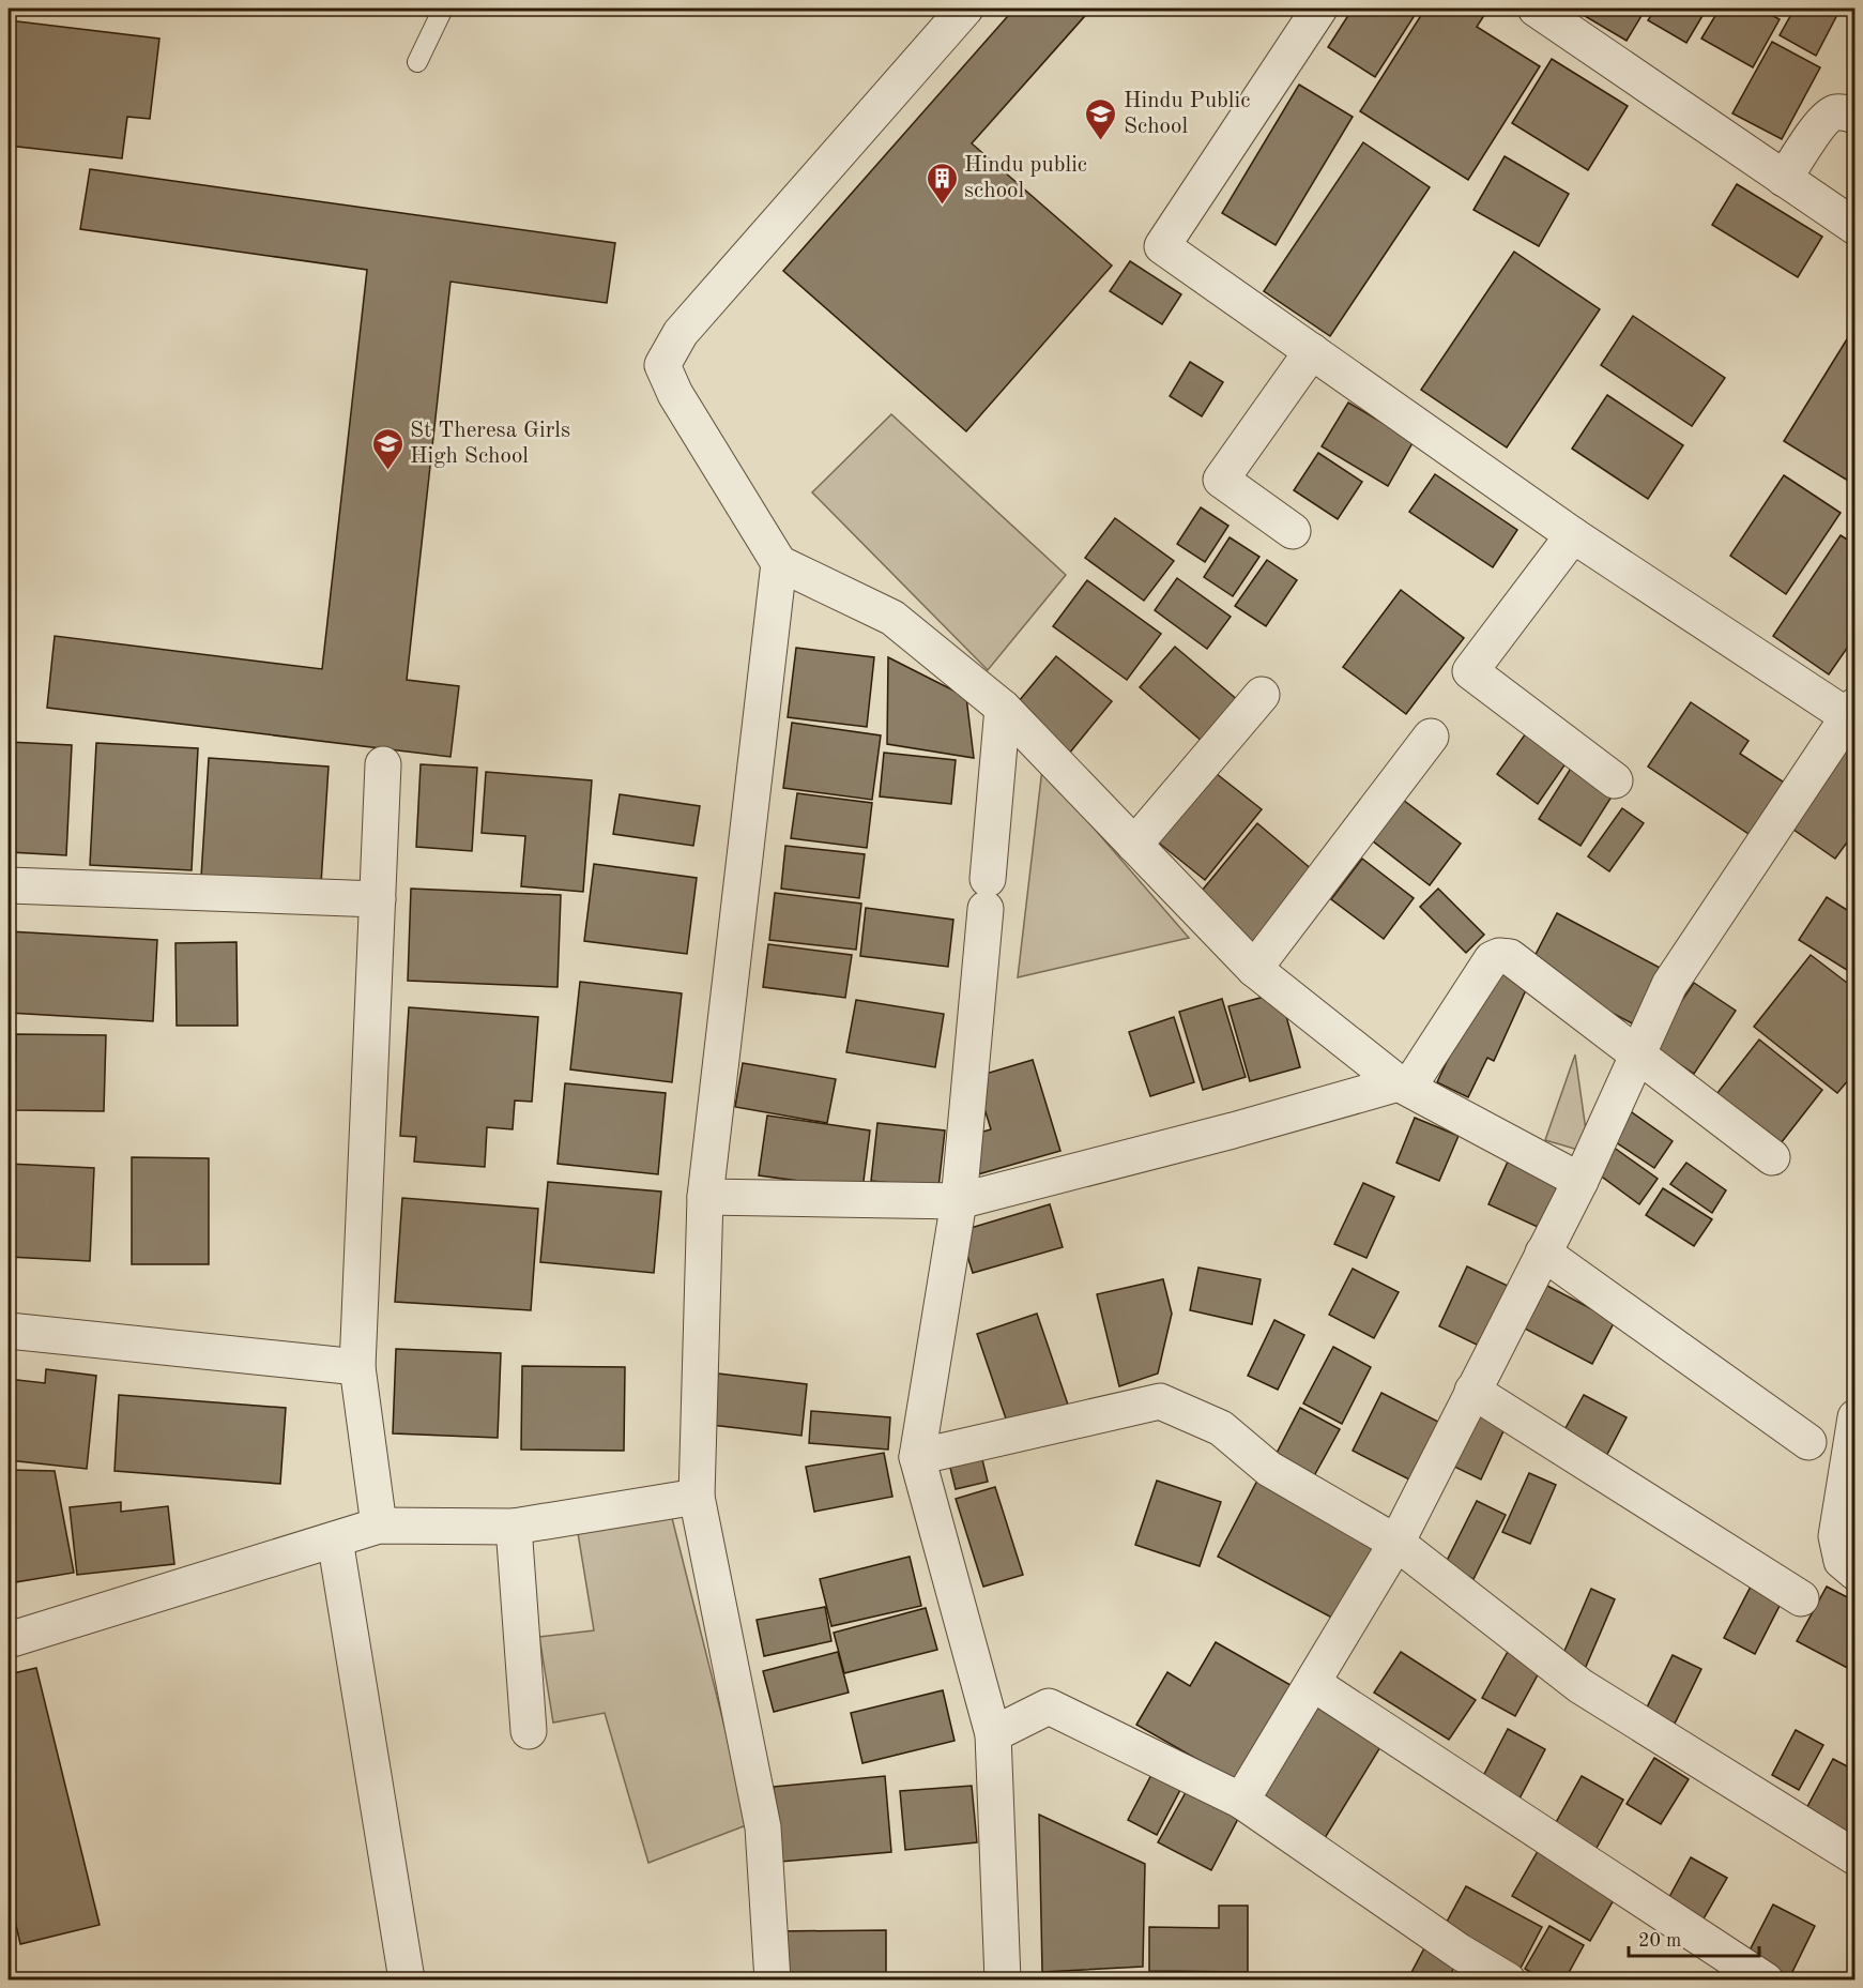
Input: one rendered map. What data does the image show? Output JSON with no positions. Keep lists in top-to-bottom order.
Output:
{
  "places": {
    "school or university": ["Hindu Public School", "St Theresa Girls High School"],
    "building": ["Hindu public school"]
  },
  "scale_bar": "20 m"
}
